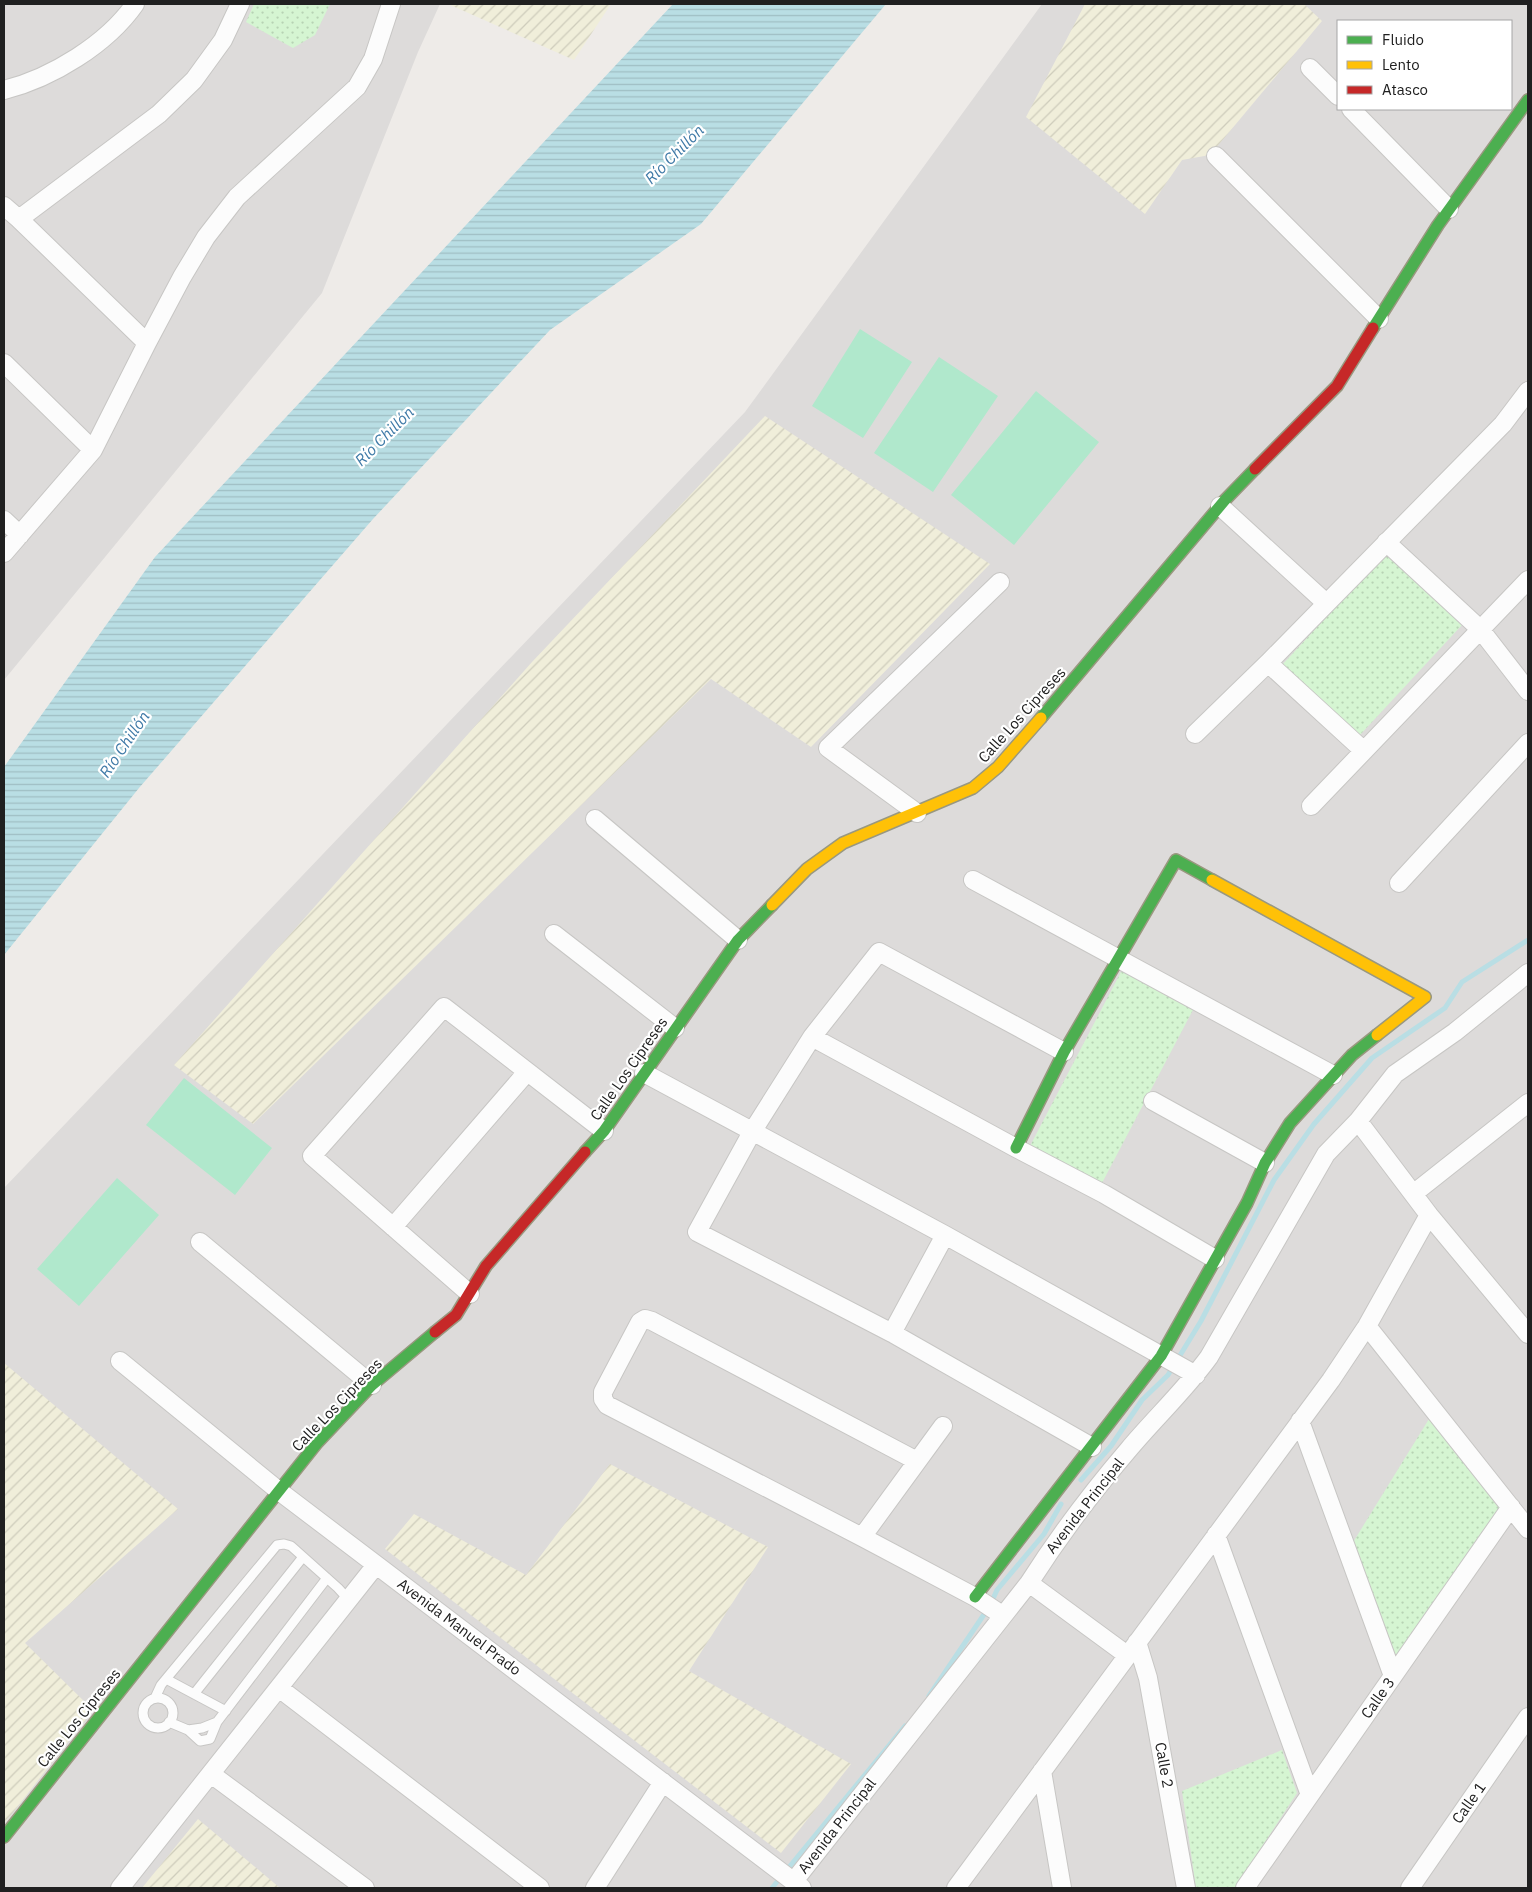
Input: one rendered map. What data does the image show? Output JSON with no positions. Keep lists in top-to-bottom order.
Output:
{
  "streets": {
    "street": [
      "Calle Los Cipreses",
      "Avenida Principal",
      "Avenida Manuel Prado",
      "Calle 3",
      "Calle 2",
      "Calle 1"
    ]
  },
  "crossings": [
    ["Calle Los Cipreses", "Avenida Manuel Prado"],
    ["Avenida Principal", "Avenida Manuel Prado"]
  ],
  "water": ["Río Chillón"],
  "legend": ["Fluido", "Lento", "Atasco"]
}
